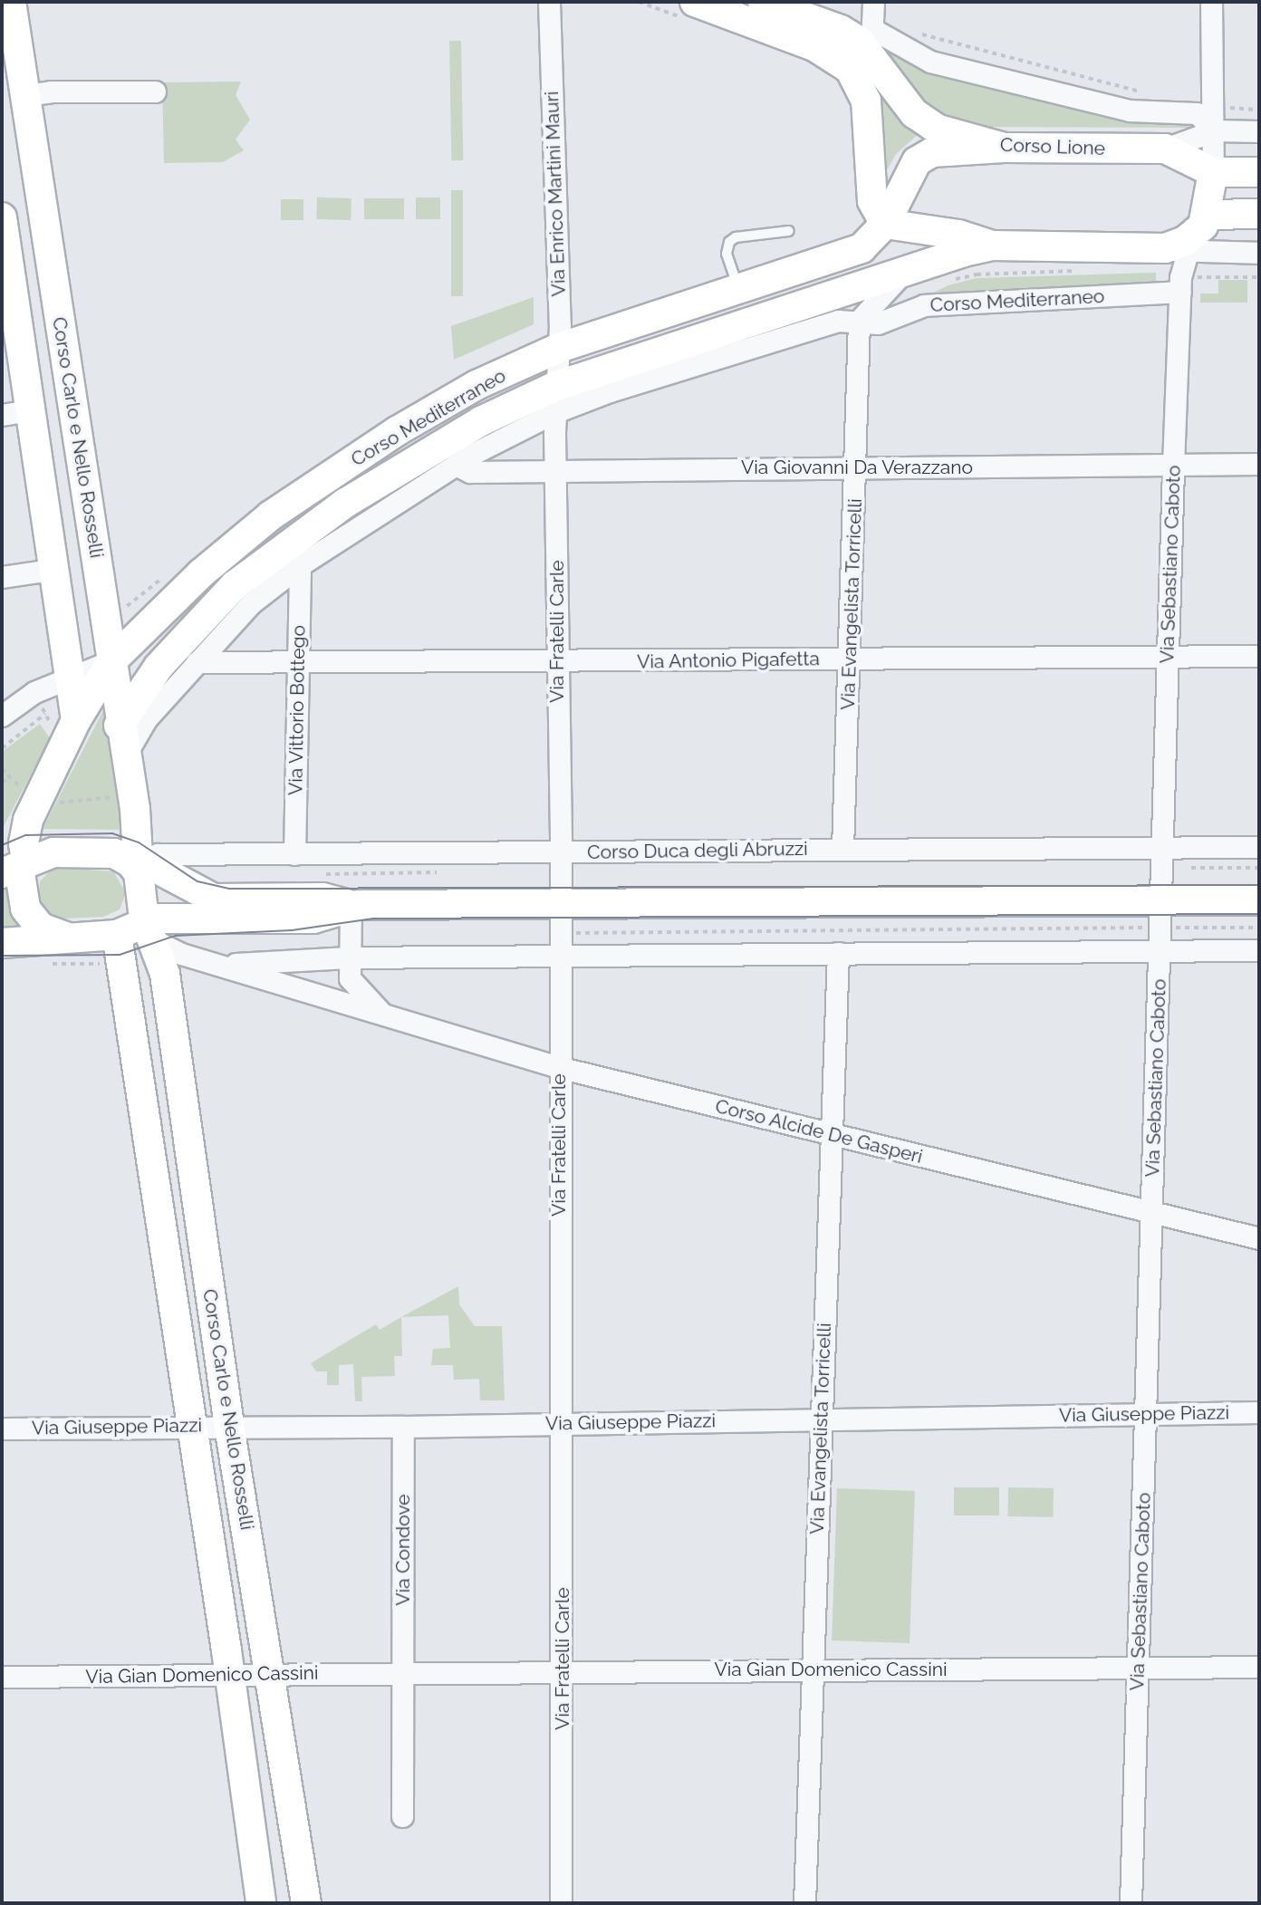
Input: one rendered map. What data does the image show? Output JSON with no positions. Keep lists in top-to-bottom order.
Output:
{
  "streets": {
    "main road": ["Corso Lione", "Corso Mediterraneo", "Corso Carlo e Nello Rosselli"],
    "street": [
      "Via Enrico Martini Mauri",
      "Via Giovanni Da Verazzano",
      "Via Sebastiano Caboto",
      "Via Evangelista Torricelli",
      "Via Fratelli Carle",
      "Via Antonio Pigafetta",
      "Via Vittorio Bottego",
      "Corso Duca degli Abruzzi",
      "Corso Alcide De Gasperi",
      "Via Giuseppe Piazzi",
      "Via Condove",
      "Via Gian Domenico Cassini"
    ]
  },
  "crossings": [
    ["Corso Lione", "Corso Mediterraneo"],
    ["Via Enrico Martini Mauri", "Corso Mediterraneo"],
    ["Via Enrico Martini Mauri", "Via Fratelli Carle"],
    ["Corso Mediterraneo", "Corso Carlo e Nello Rosselli"],
    ["Corso Mediterraneo", "Via Giovanni Da Verazzano"],
    ["Corso Mediterraneo", "Via Sebastiano Caboto"],
    ["Corso Mediterraneo", "Via Evangelista Torricelli"],
    ["Corso Mediterraneo", "Via Fratelli Carle"],
    ["Corso Mediterraneo", "Via Antonio Pigafetta"],
    ["Corso Mediterraneo", "Via Vittorio Bottego"],
    ["Corso Carlo e Nello Rosselli", "Corso Duca degli Abruzzi"],
    ["Corso Carlo e Nello Rosselli", "Corso Alcide De Gasperi"],
    ["Corso Carlo e Nello Rosselli", "Via Giuseppe Piazzi"],
    ["Corso Carlo e Nello Rosselli", "Via Gian Domenico Cassini"],
    ["Via Giovanni Da Verazzano", "Via Sebastiano Caboto"],
    ["Via Giovanni Da Verazzano", "Via Evangelista Torricelli"],
    ["Via Giovanni Da Verazzano", "Via Fratelli Carle"],
    ["Via Sebastiano Caboto", "Via Antonio Pigafetta"],
    ["Via Sebastiano Caboto", "Corso Duca degli Abruzzi"],
    ["Via Sebastiano Caboto", "Corso Alcide De Gasperi"],
    ["Via Sebastiano Caboto", "Via Giuseppe Piazzi"],
    ["Via Sebastiano Caboto", "Via Gian Domenico Cassini"],
    ["Via Evangelista Torricelli", "Via Antonio Pigafetta"],
    ["Via Evangelista Torricelli", "Corso Duca degli Abruzzi"],
    ["Via Evangelista Torricelli", "Corso Alcide De Gasperi"],
    ["Via Evangelista Torricelli", "Via Giuseppe Piazzi"],
    ["Via Evangelista Torricelli", "Via Gian Domenico Cassini"],
    ["Via Fratelli Carle", "Via Antonio Pigafetta"],
    ["Via Fratelli Carle", "Corso Duca degli Abruzzi"],
    ["Via Fratelli Carle", "Corso Alcide De Gasperi"],
    ["Via Fratelli Carle", "Via Giuseppe Piazzi"],
    ["Via Fratelli Carle", "Via Gian Domenico Cassini"],
    ["Via Antonio Pigafetta", "Via Vittorio Bottego"],
    ["Via Vittorio Bottego", "Corso Duca degli Abruzzi"],
    ["Via Giuseppe Piazzi", "Via Condove"],
    ["Via Condove", "Via Gian Domenico Cassini"]
  ]
}
